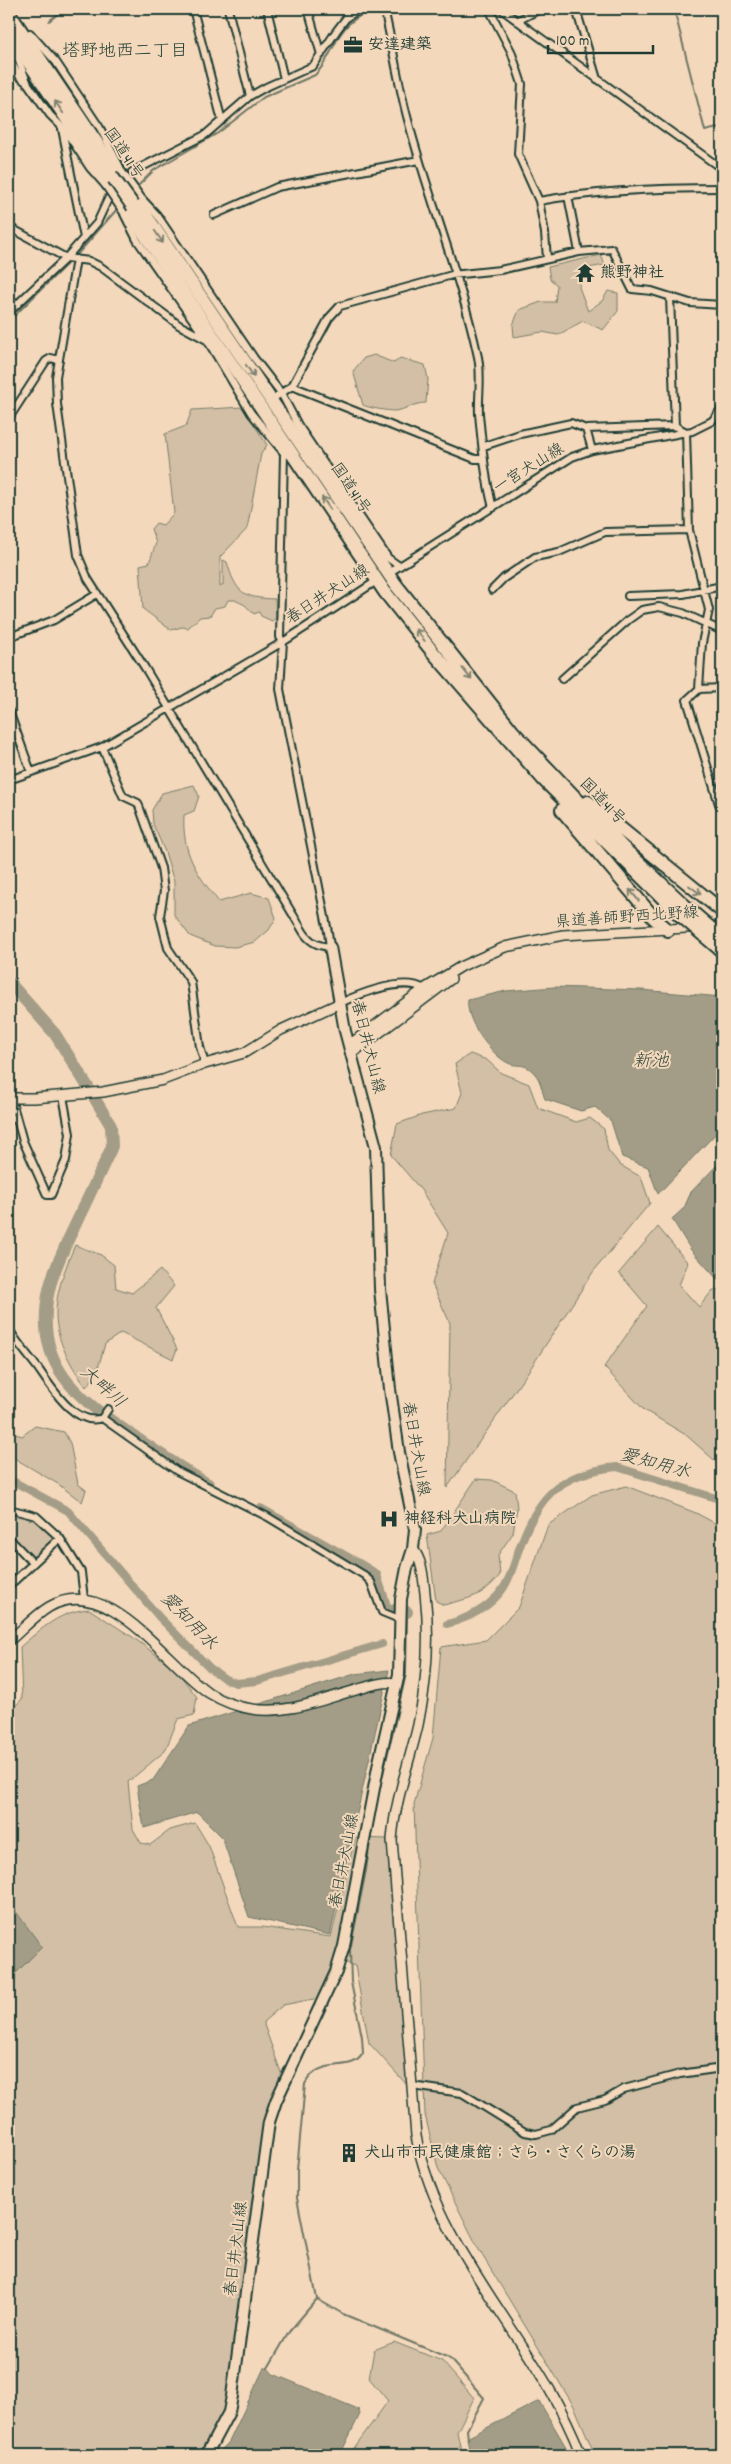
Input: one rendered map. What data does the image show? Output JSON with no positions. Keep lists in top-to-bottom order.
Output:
{
  "streets": {
    "highway": ["国道41号"],
    "main road": ["春日井犬山線"],
    "street": ["一宮犬山線", "県道善師野西北野線"]
  },
  "crossings": [
    ["国道41号", "一宮犬山線"],
    ["国道41号", "春日井犬山線"],
    ["一宮犬山線", "春日井犬山線"],
    ["春日井犬山線", "県道善師野西北野線"]
  ],
  "districts": ["塔野地西二丁目"],
  "water": ["新池", "大畔川", "愛知用水"],
  "places": {
    "office": ["安達建築"],
    "temple": ["熊野神社"],
    "hospital": ["神経科犬山病院"],
    "building": ["犬山市市民健康館；さら・さくらの湯"]
  },
  "scale_bar": "100 m"
}
